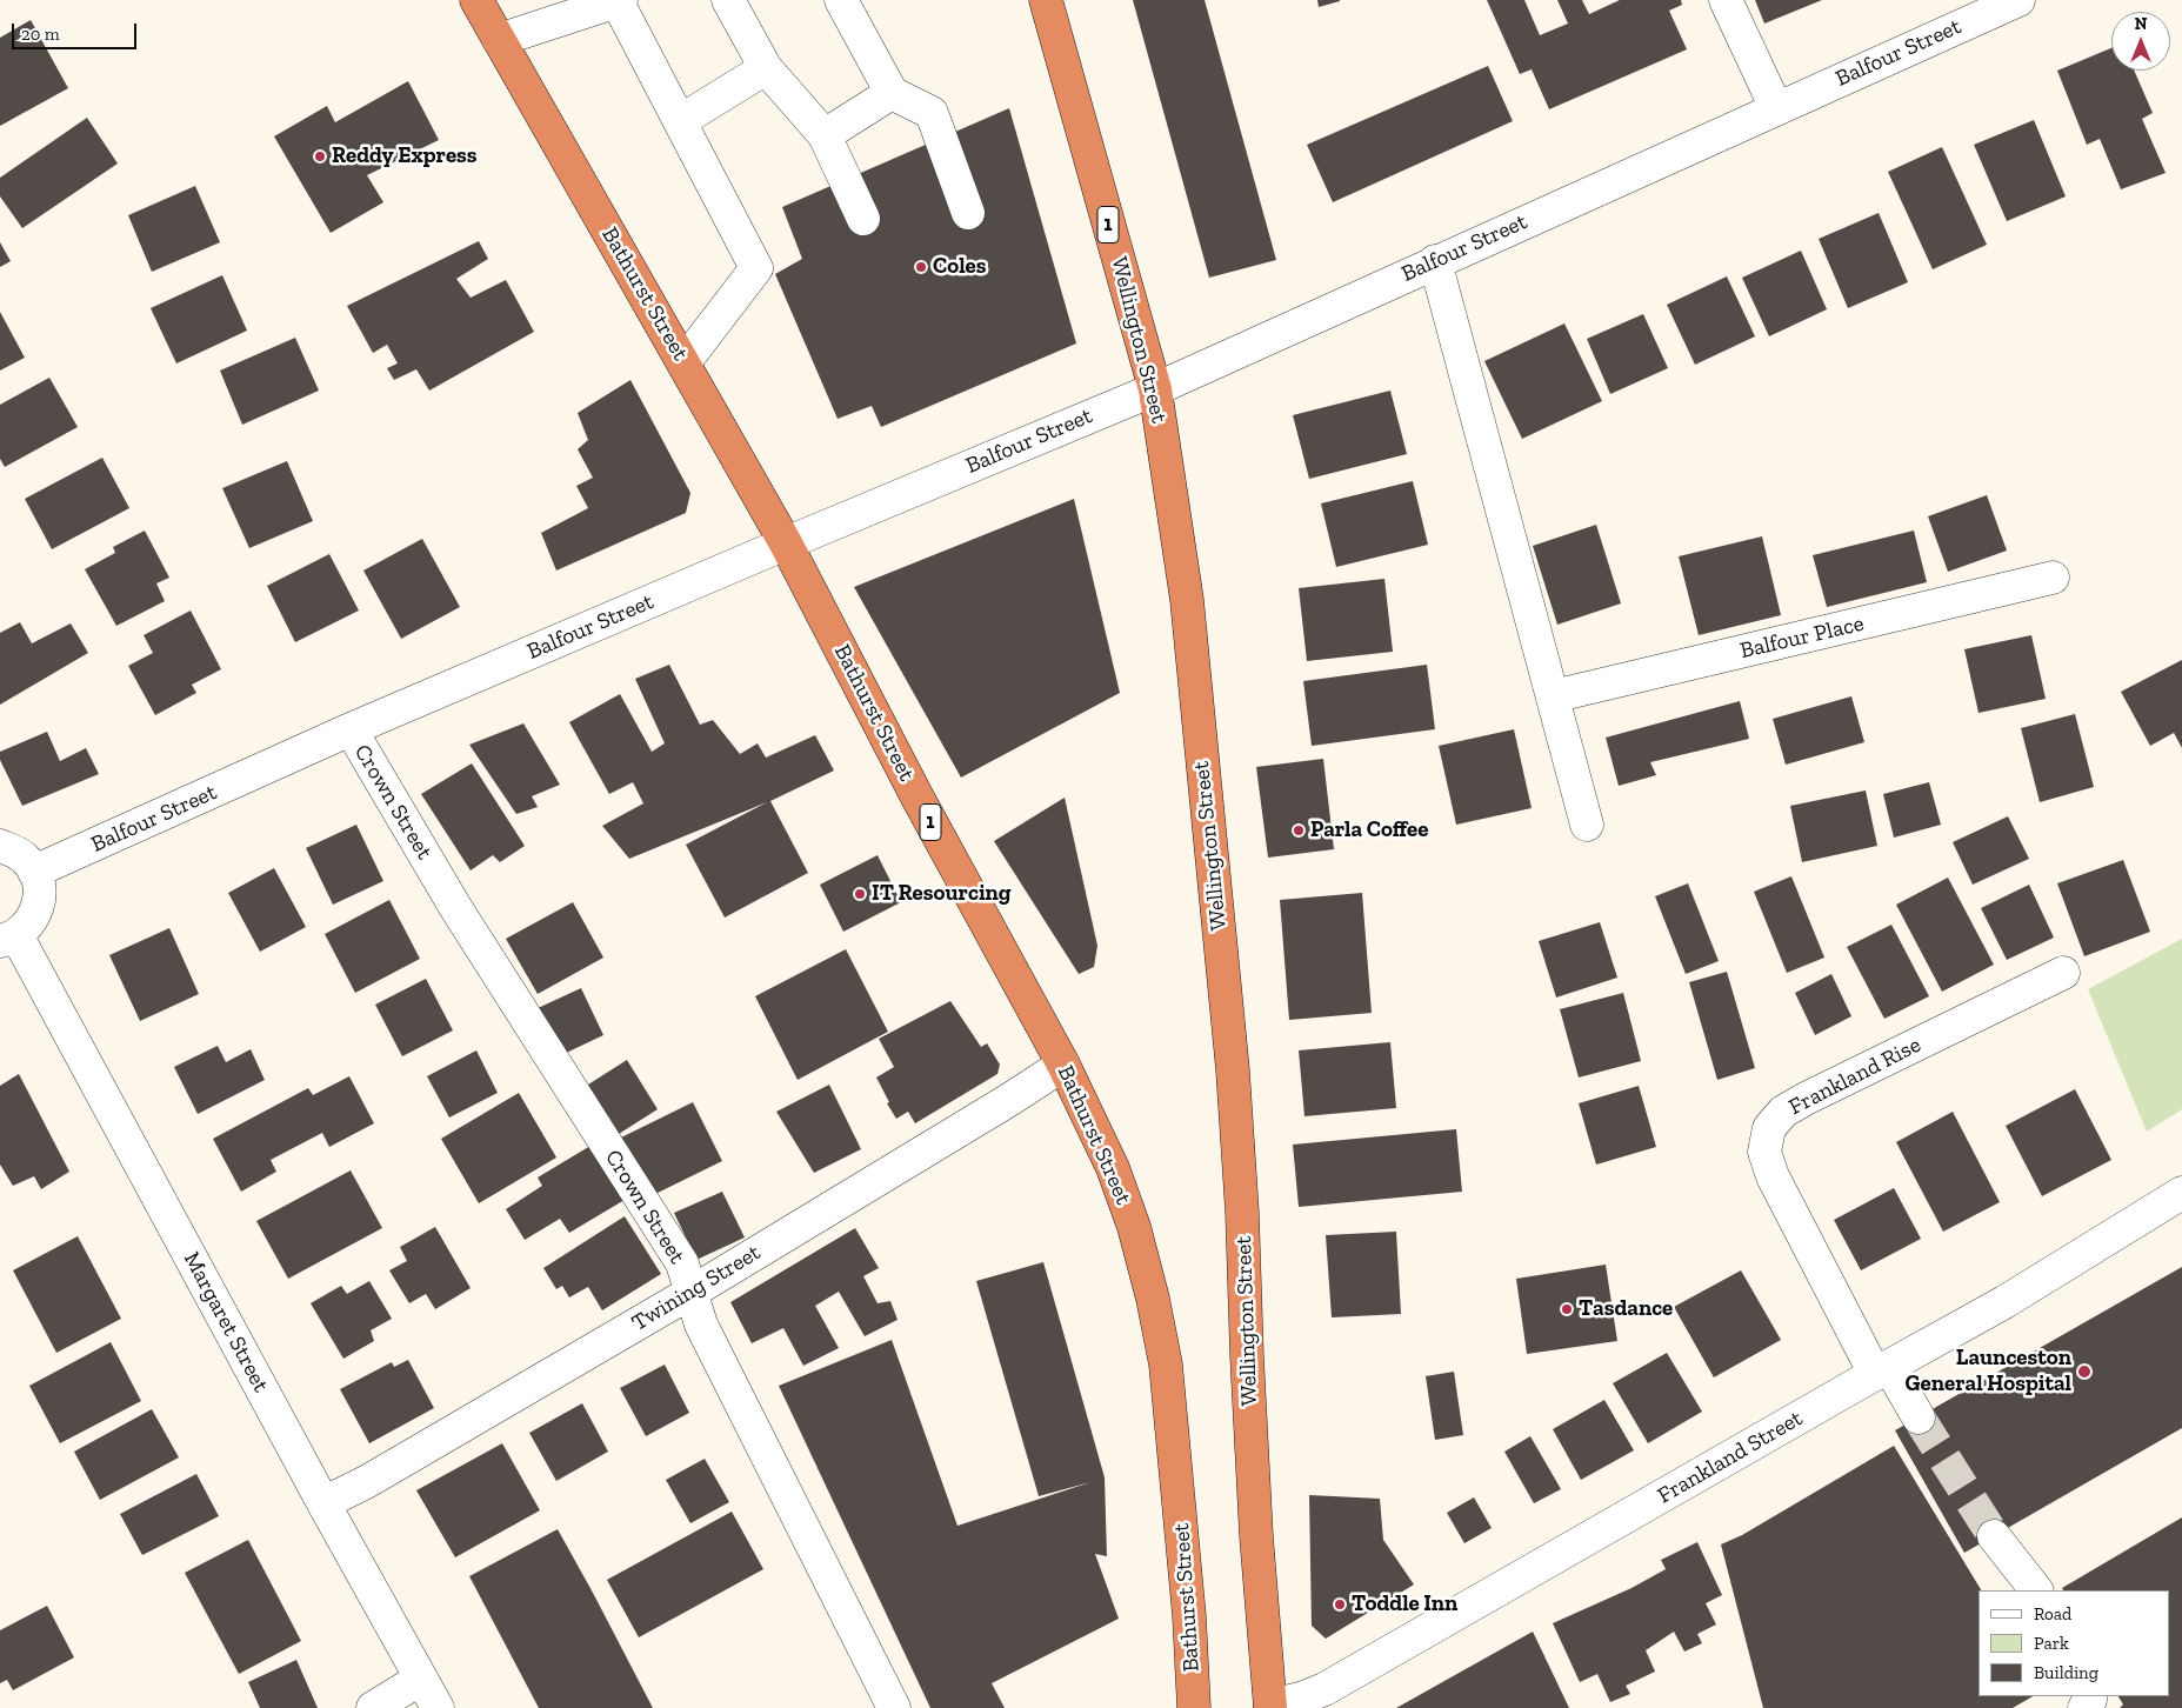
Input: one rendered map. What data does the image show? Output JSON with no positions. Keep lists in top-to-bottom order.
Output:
{
  "streets": {
    "highway": ["1", "Bathurst Street", "Wellington Street"],
    "street": [
      "Balfour Street",
      "Balfour Place",
      "Crown Street",
      "Frankland Rise",
      "Twining Street",
      "Margaret Street",
      "Frankland Street"
    ]
  },
  "crossings": [
    ["Balfour Street", "Bathurst Street"],
    ["Balfour Street", "Wellington Street"],
    ["Balfour Street", "Crown Street"],
    ["Bathurst Street", "Twining Street"],
    ["Wellington Street", "Frankland Street"],
    ["Crown Street", "Twining Street"],
    ["Frankland Rise", "Frankland Street"],
    ["Twining Street", "Margaret Street"]
  ],
  "places": [
    "Reddy Express",
    "Coles",
    "Parla Coffee",
    "IT Resourcing",
    "Tasdance",
    "Launceston General Hospital",
    "Toddle Inn"
  ],
  "legend": ["Road", "Park", "Building"],
  "scale_bar": "20 m",
  "north": "top"
}
